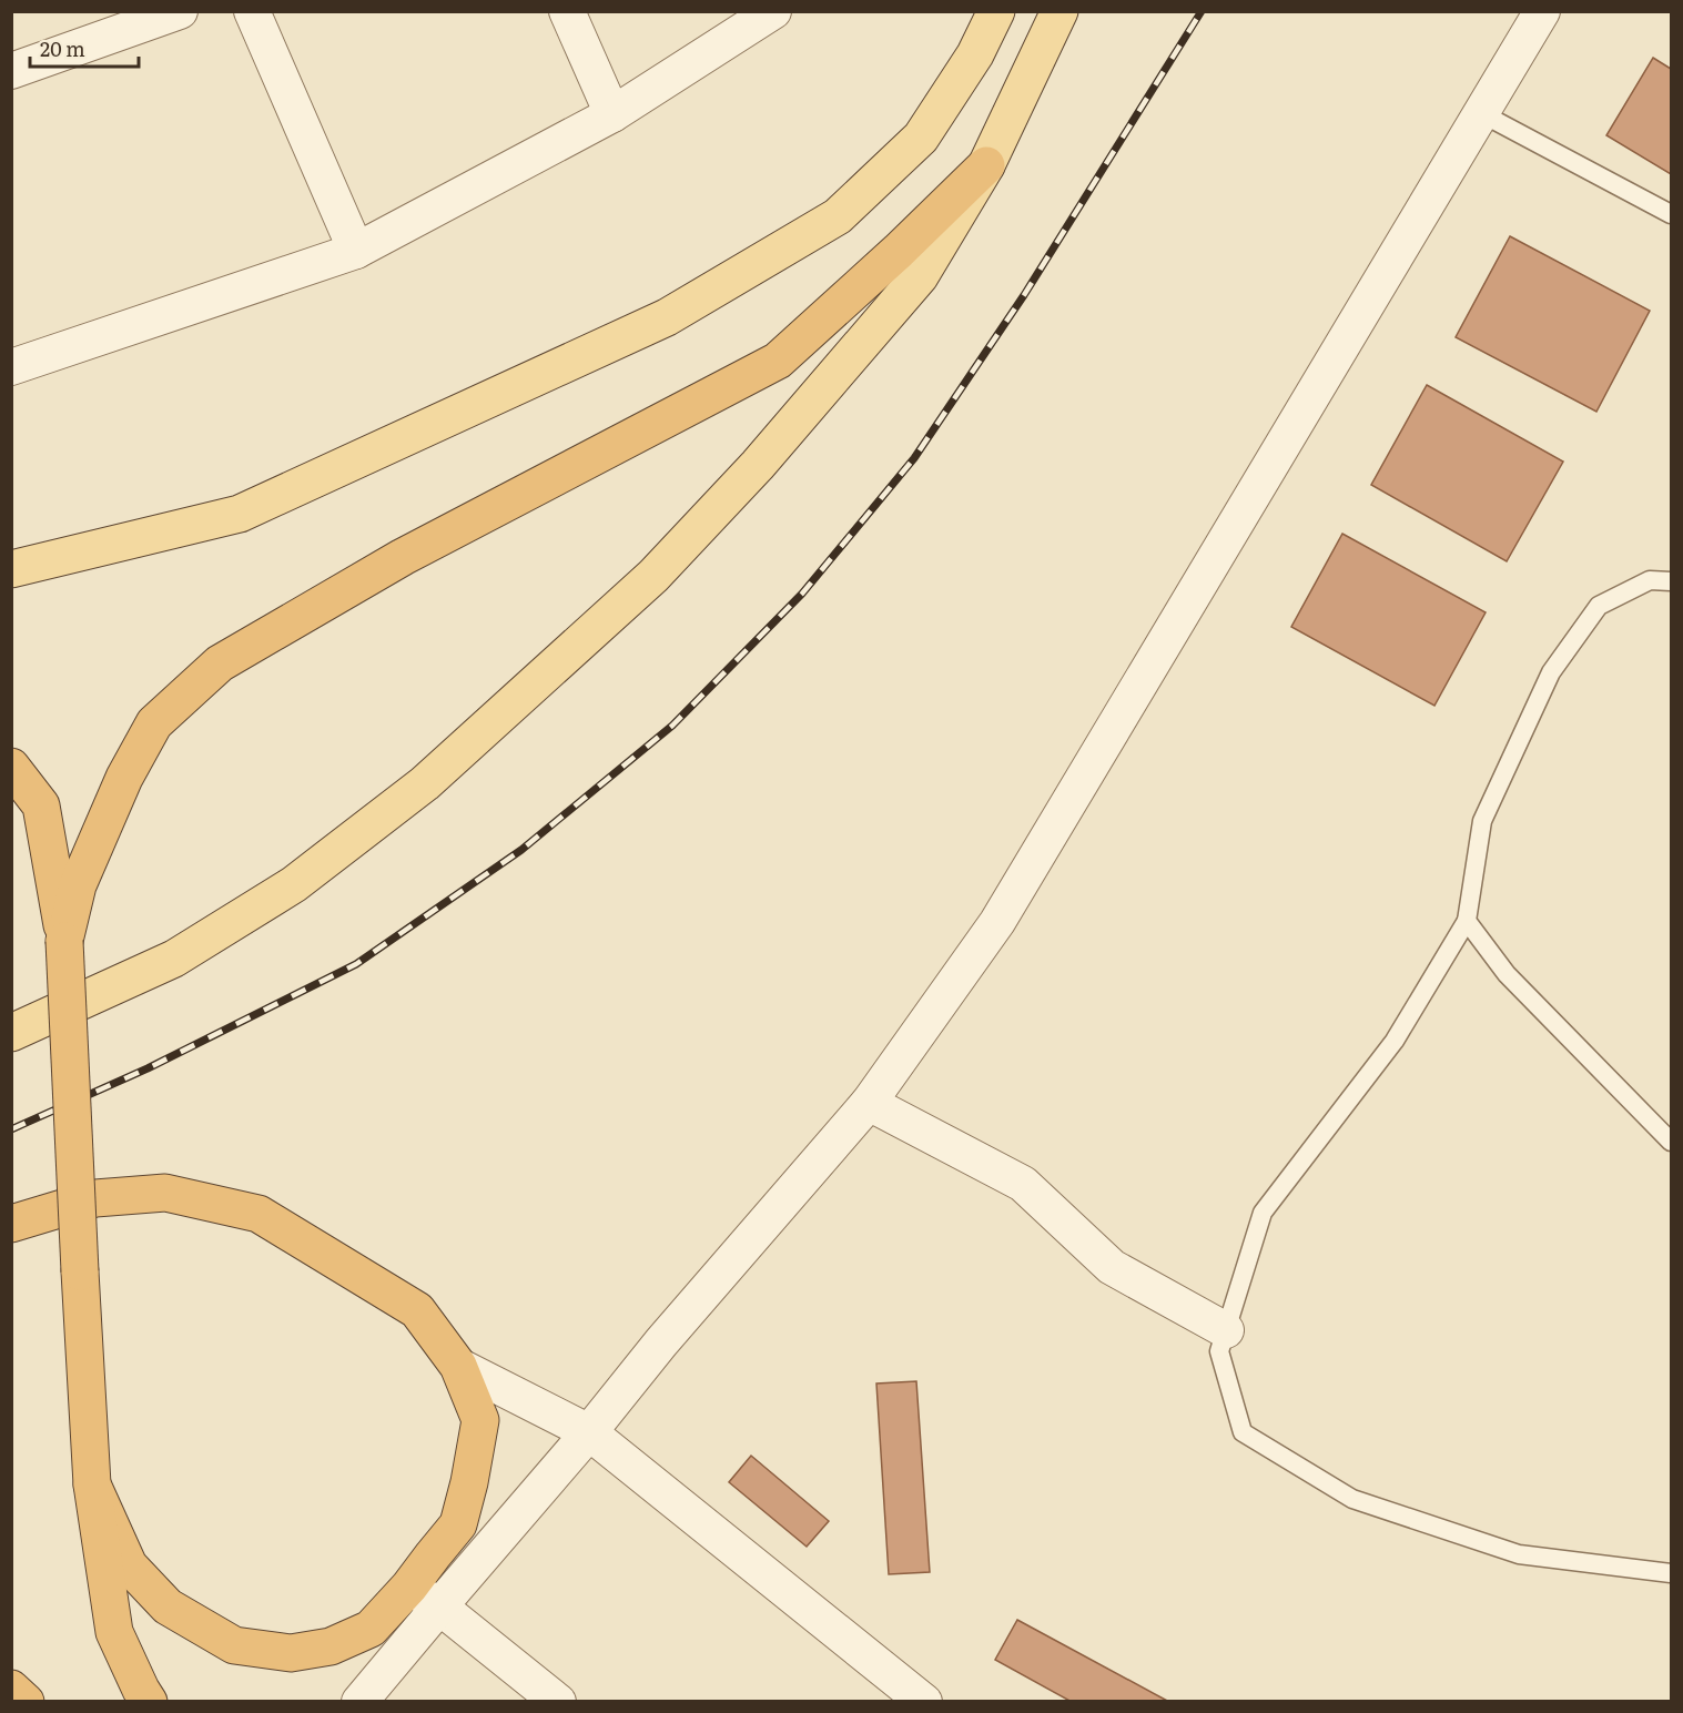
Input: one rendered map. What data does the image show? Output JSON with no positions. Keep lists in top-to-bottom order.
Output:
{
  "scale_bar": "20 m"
}
